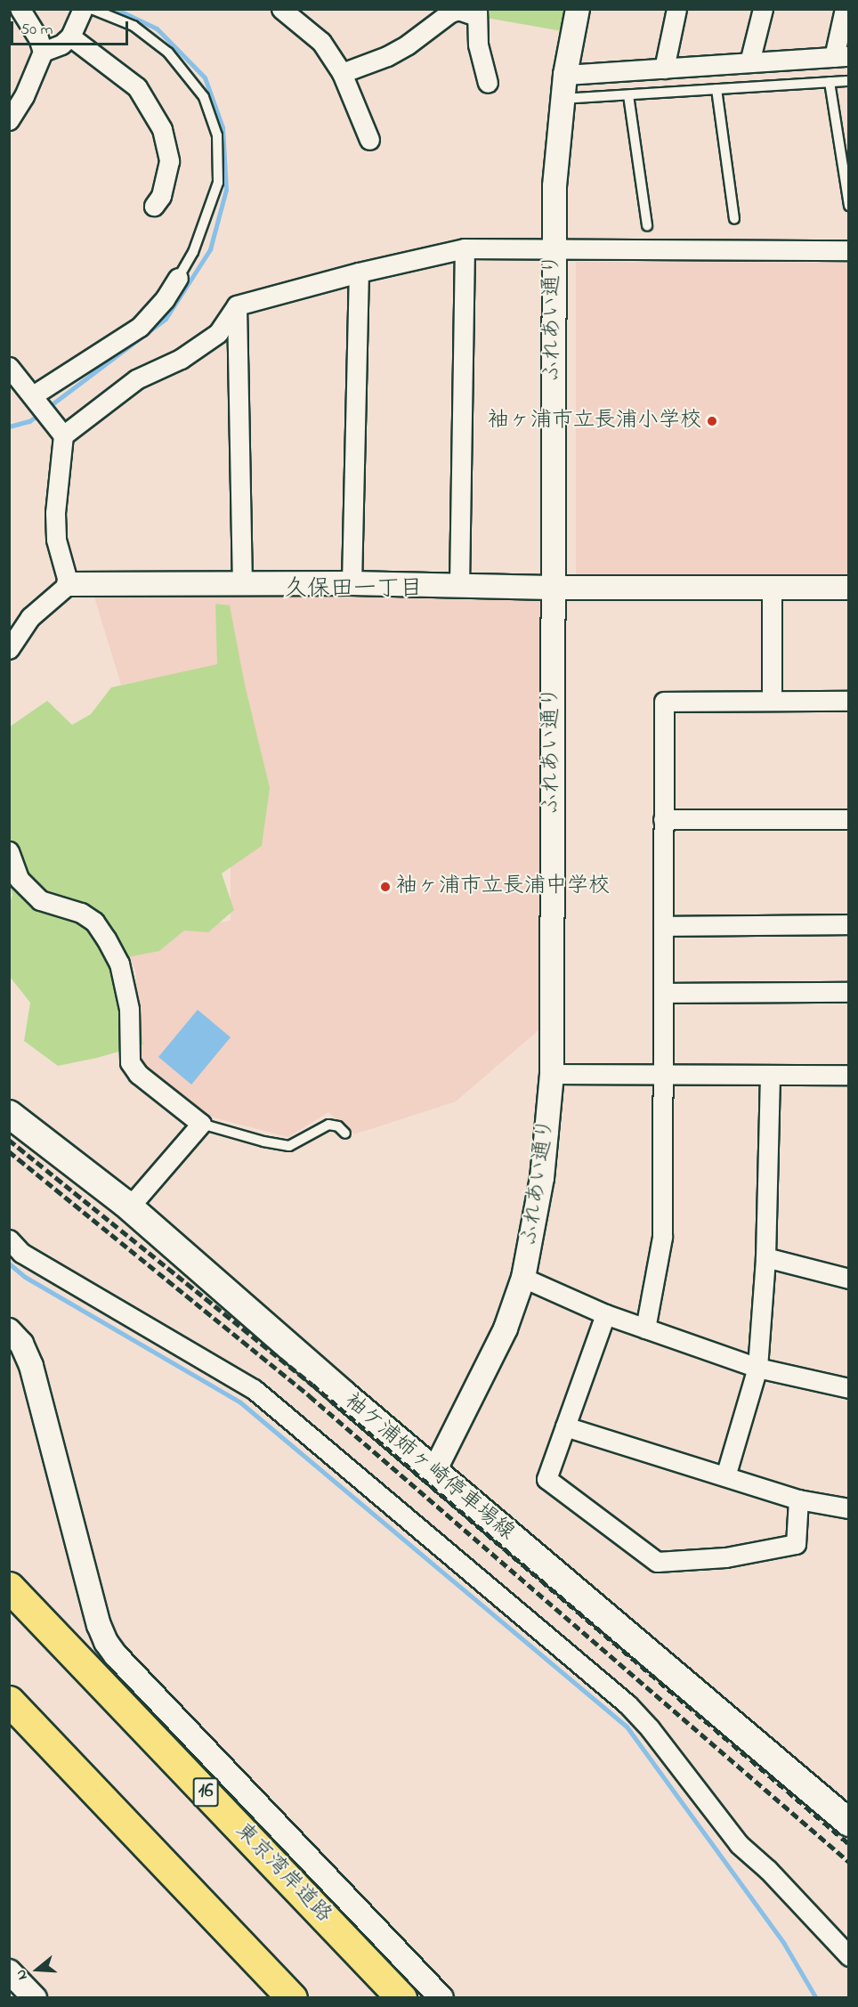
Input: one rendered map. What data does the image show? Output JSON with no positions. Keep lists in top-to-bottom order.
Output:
{
  "streets": {
    "highway": ["16", "東京湾岸道路"],
    "main road": ["袖ケ浦姉ヶ崎停車場線"],
    "street": ["ふれあい通り"]
  },
  "crossings": [
    ["ふれあい通り", "袖ケ浦姉ヶ崎停車場線"]
  ],
  "districts": ["久保田一丁目"],
  "places": ["袖ヶ浦市立長浦小学校", "袖ヶ浦市立長浦中学校"],
  "scale_bar": "50 m",
  "north": "left"
}
